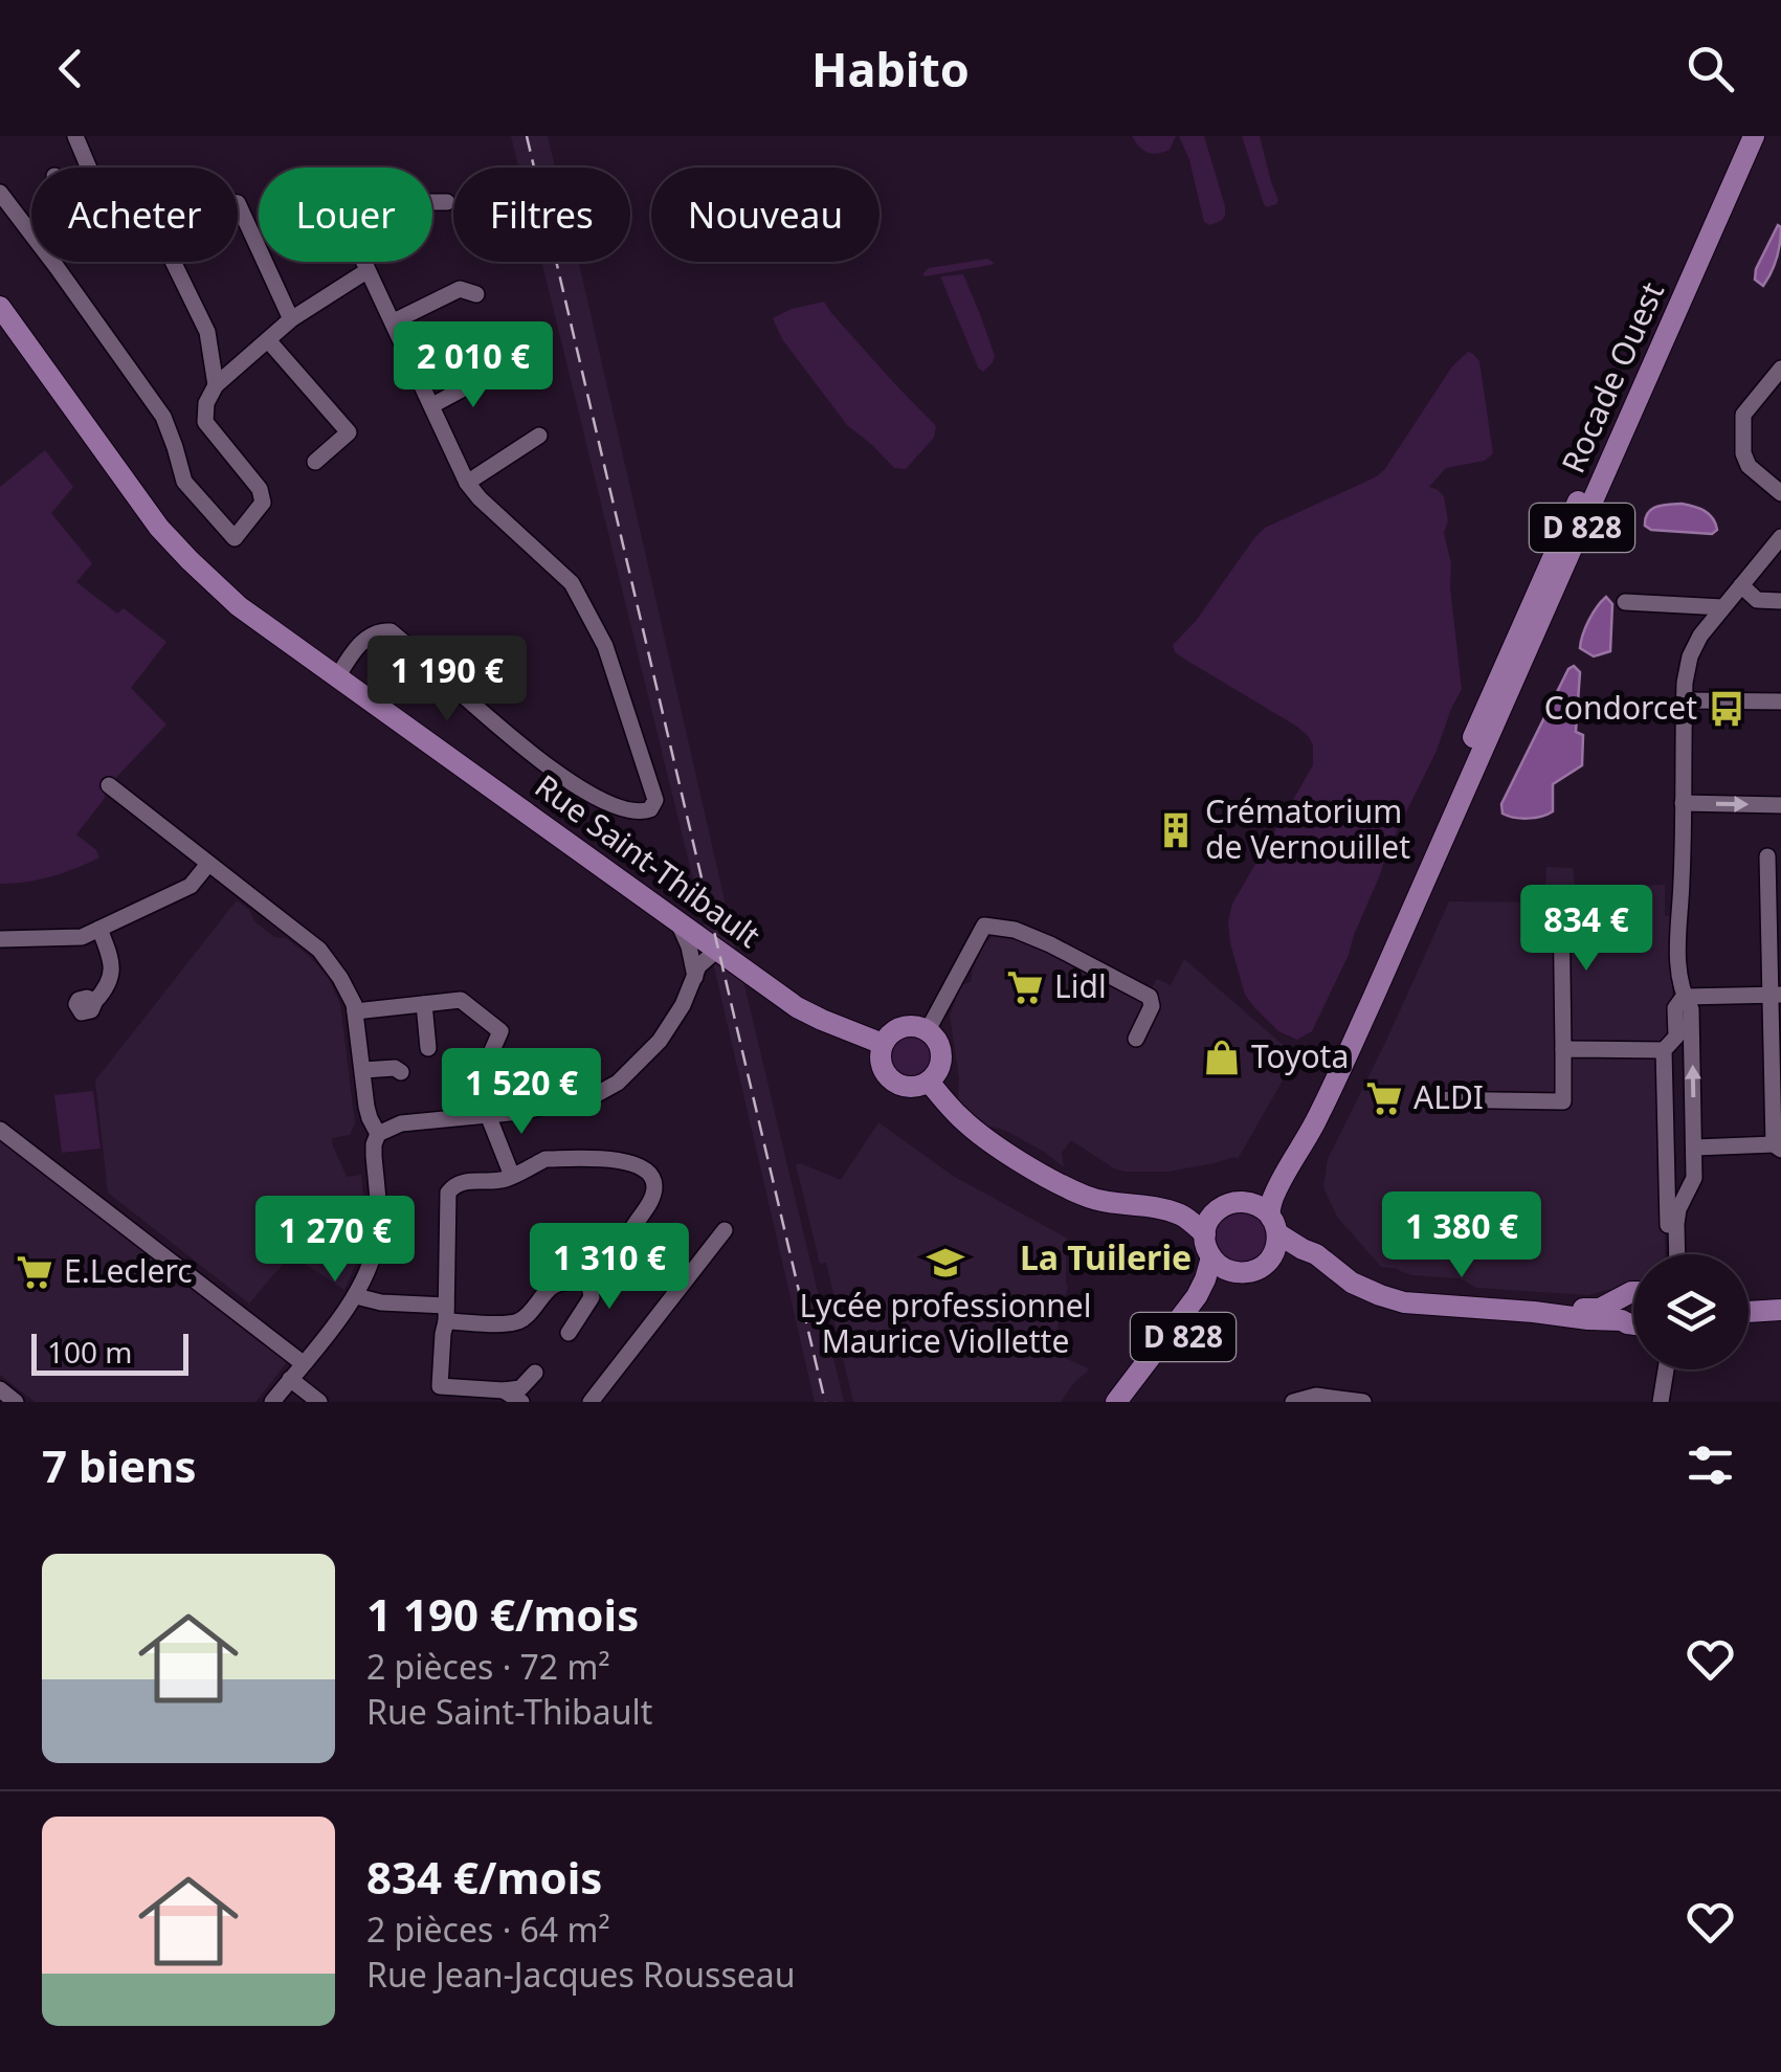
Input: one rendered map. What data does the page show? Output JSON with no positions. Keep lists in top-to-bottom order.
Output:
{
  "streets": {
    "main road": ["Rocade Ouest", "D 828", "Rue Saint-Thibault"]
  },
  "crossings": [
    ["Rocade Ouest", "D 828"]
  ],
  "districts": ["La Tuilerie"],
  "places": {
    "bus stop": ["Condorcet"],
    "building": ["Crématorium de Vernouillet"],
    "supermarket": ["Lidl", "ALDI", "E.Leclerc"],
    "shop": ["Toyota"],
    "school or university": ["Lycée professionnel Maurice Viollette"]
  },
  "scale_bar": "100 m",
  "page": {
    "header": "Habito",
    "chip": [
      "Acheter",
      "Louer",
      "Filtres",
      "Nouveau"
    ],
    "price": [
      "2 010 €",
      "1 190 €",
      "834 €",
      "1 520 €",
      "1 380 €",
      "1 270 €",
      "1 310 €"
    ],
    "scale": "100 m",
    "heading": "7 biens",
    "list": [
      {
        "name": "1 190 €/mois",
        "note": "2 pièces · 72 m² · Rue Saint-Thibault"
      },
      {
        "name": "834 €/mois",
        "note": "2 pièces · 64 m² · Rue Jean-Jacques Rousseau"
      }
    ]
  }
}
